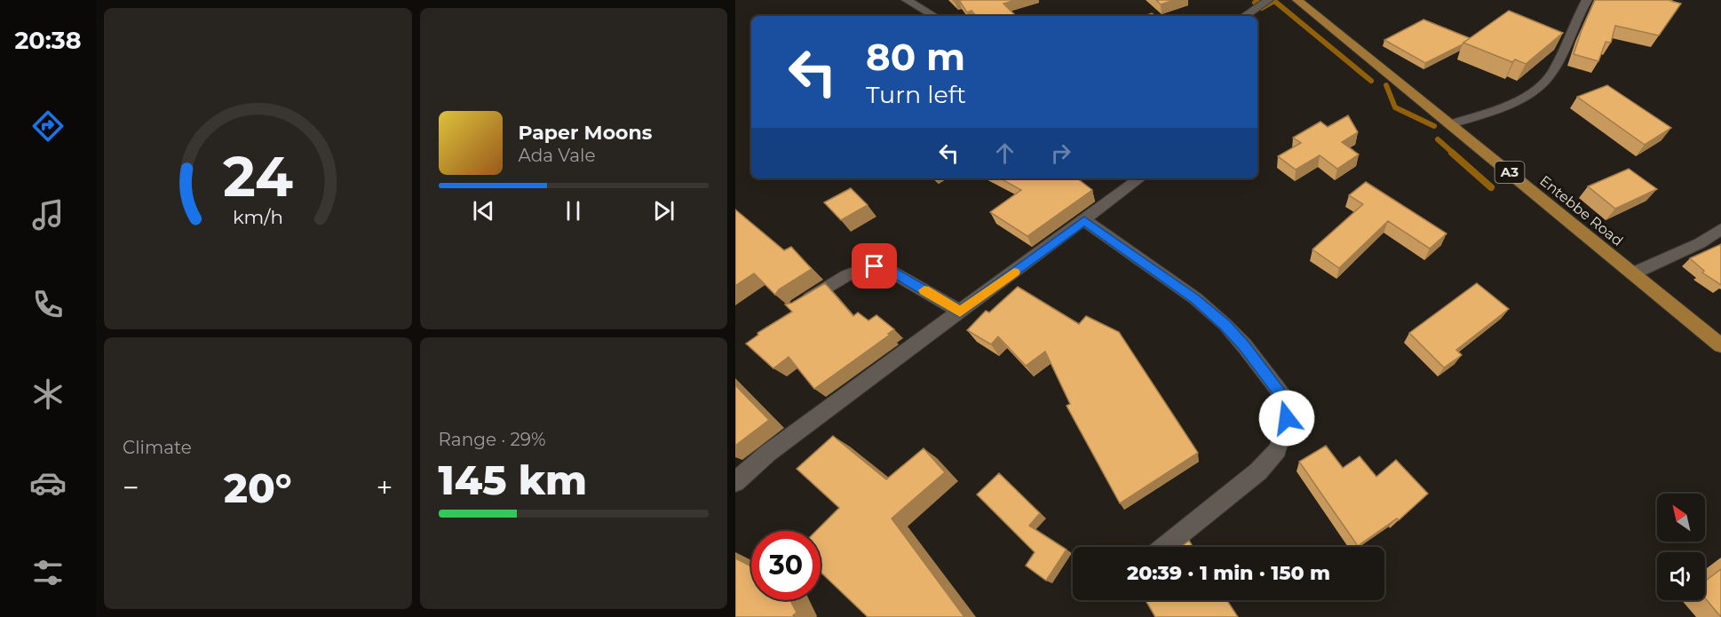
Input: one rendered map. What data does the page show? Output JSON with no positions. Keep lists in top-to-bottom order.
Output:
{
  "streets": {
    "main road": ["A3", "Entebbe Road"]
  },
  "north": "top left",
  "page": {
    "tabs": "20:38",
    "turn": ["80 m", "Turn left"],
    "song": ["Paper Moons", "Ada Vale"],
    "tile": [
      "Climate",
      ["Range · 29%", "145 km"]
    ],
    "heat": ["−", "20°", "+"],
    "limit": "30",
    "trip": "20:39 · 1 min · 150 m",
    "gauge": ["24", "km/h"]
  }
}
